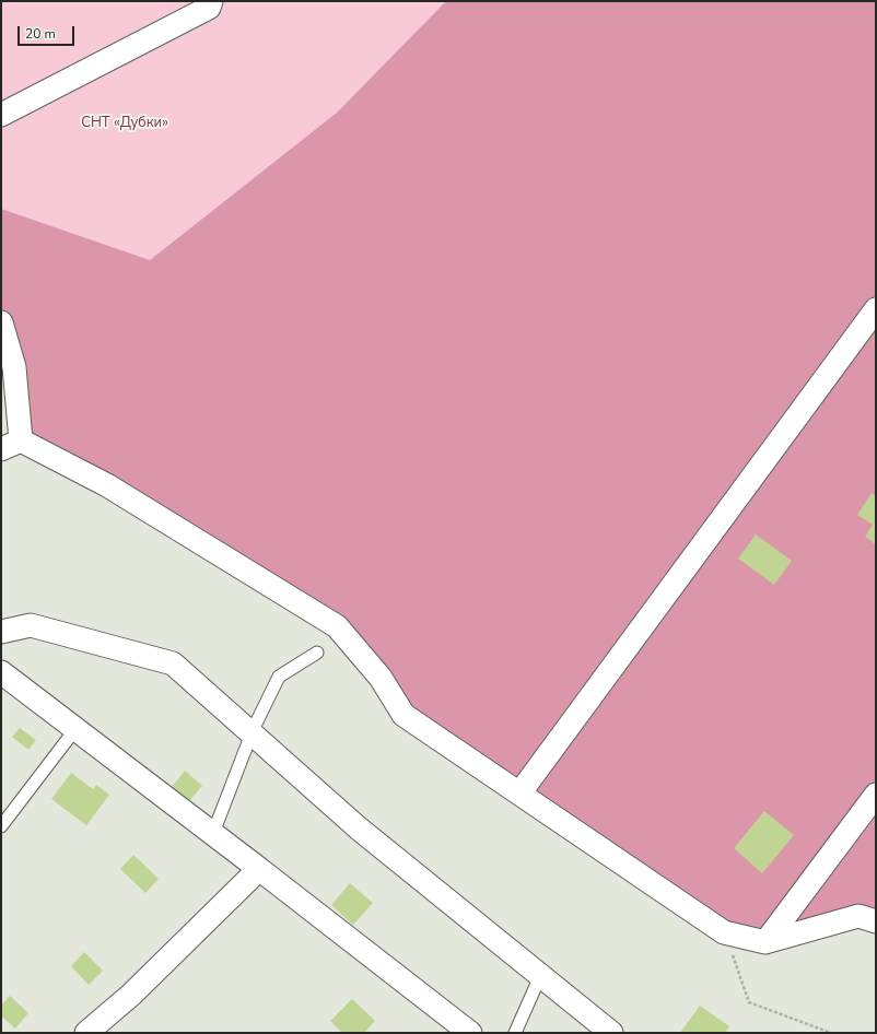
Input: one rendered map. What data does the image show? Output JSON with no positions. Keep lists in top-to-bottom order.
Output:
{
  "parks": ["СНТ «Дубки»"],
  "scale_bar": "20 m"
}
